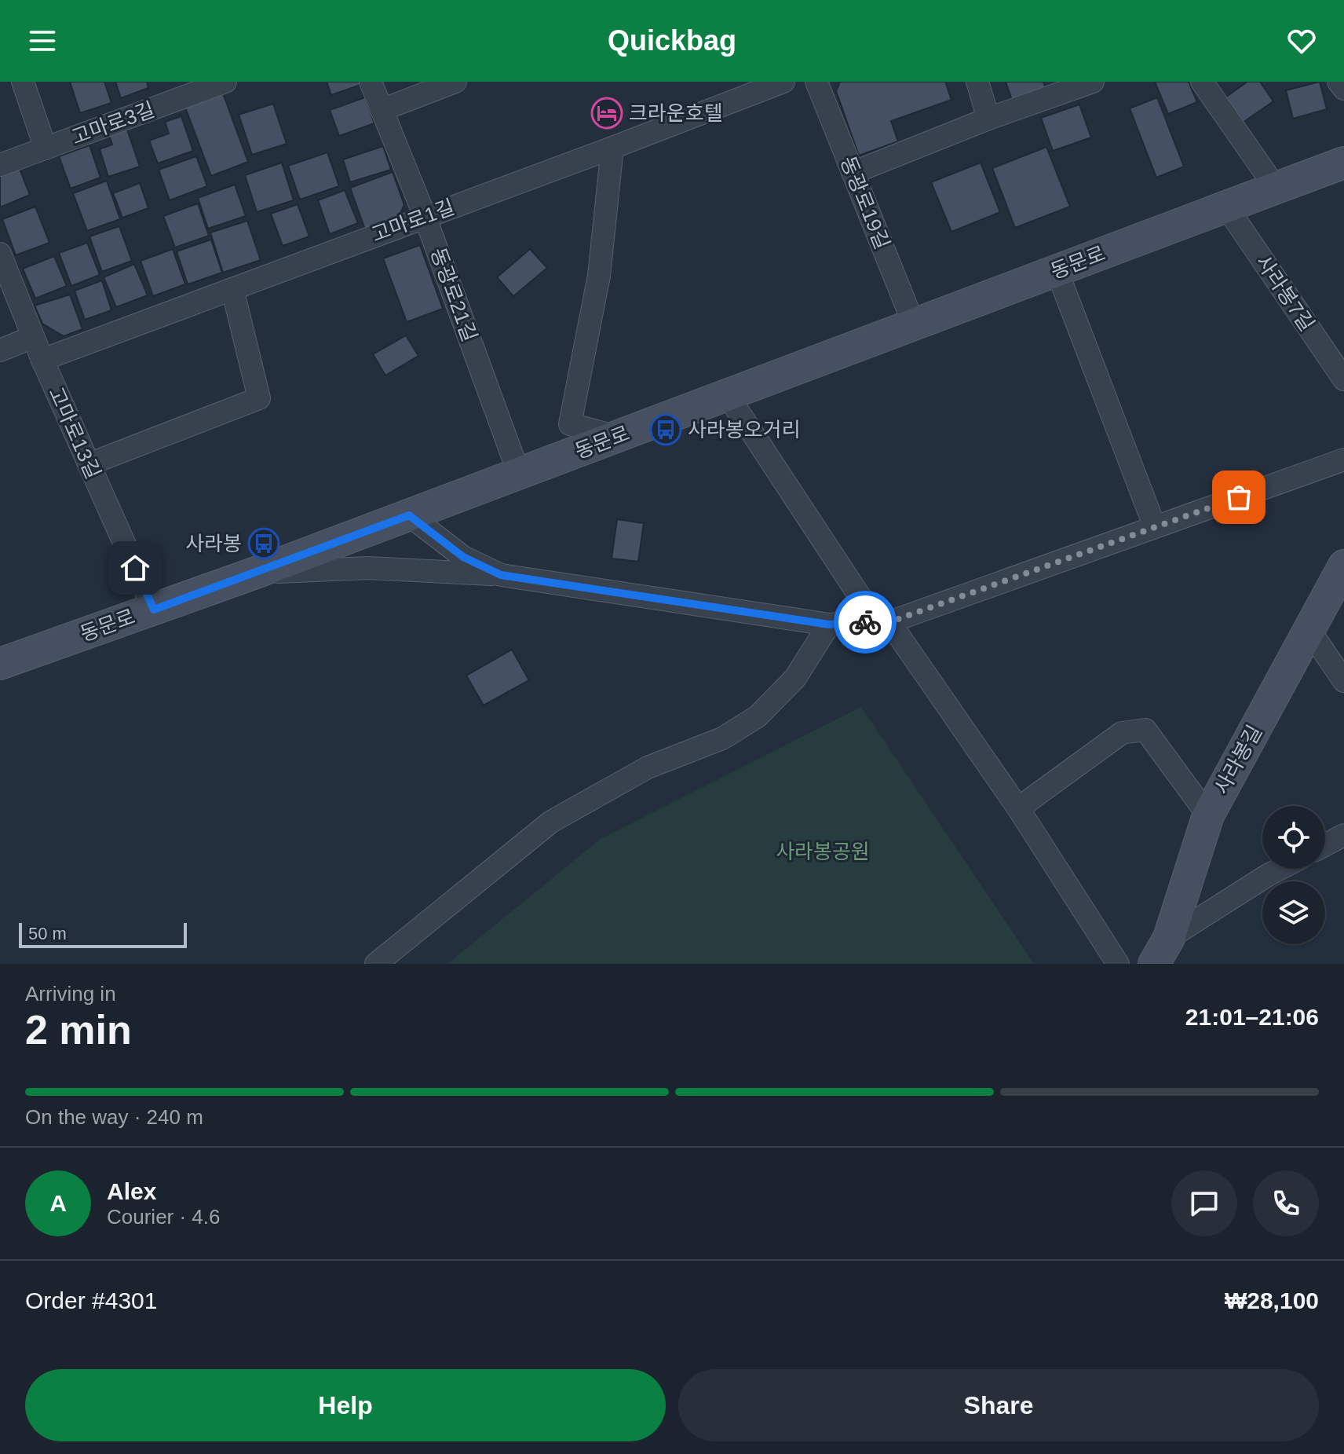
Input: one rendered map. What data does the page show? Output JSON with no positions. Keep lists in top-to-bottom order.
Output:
{
  "streets": {
    "main road": ["동문로", "사라봉길"],
    "street": [
      "고마로3길",
      "동광로19길",
      "고마로1길",
      "사라봉7길",
      "동광로21길",
      "고마로13길"
    ]
  },
  "crossings": [
    ["동광로19길", "동문로"],
    ["고마로1길", "동광로21길"],
    ["고마로1길", "고마로13길"],
    ["동문로", "사라봉7길"],
    ["동문로", "동광로21길"],
    ["동문로", "고마로13길"]
  ],
  "parks": ["사라봉공원"],
  "places": {
    "hotel": ["크라운호텔"],
    "bus stop": ["사라봉오거리", "사라봉"]
  },
  "scale_bar": "50 m",
  "page": {
    "header": "Quickbag",
    "scale": "50 m",
    "heading": ["2 min", "Arriving in", "21:01–21:06"],
    "panel": [
      "Alex",
      "Courier · 4.6",
      "Order #4301",
      "₩28,100"
    ],
    "bar": "On the way · 240 m",
    "round": "A",
    "buttons": ["Help", "Share"]
  }
}
